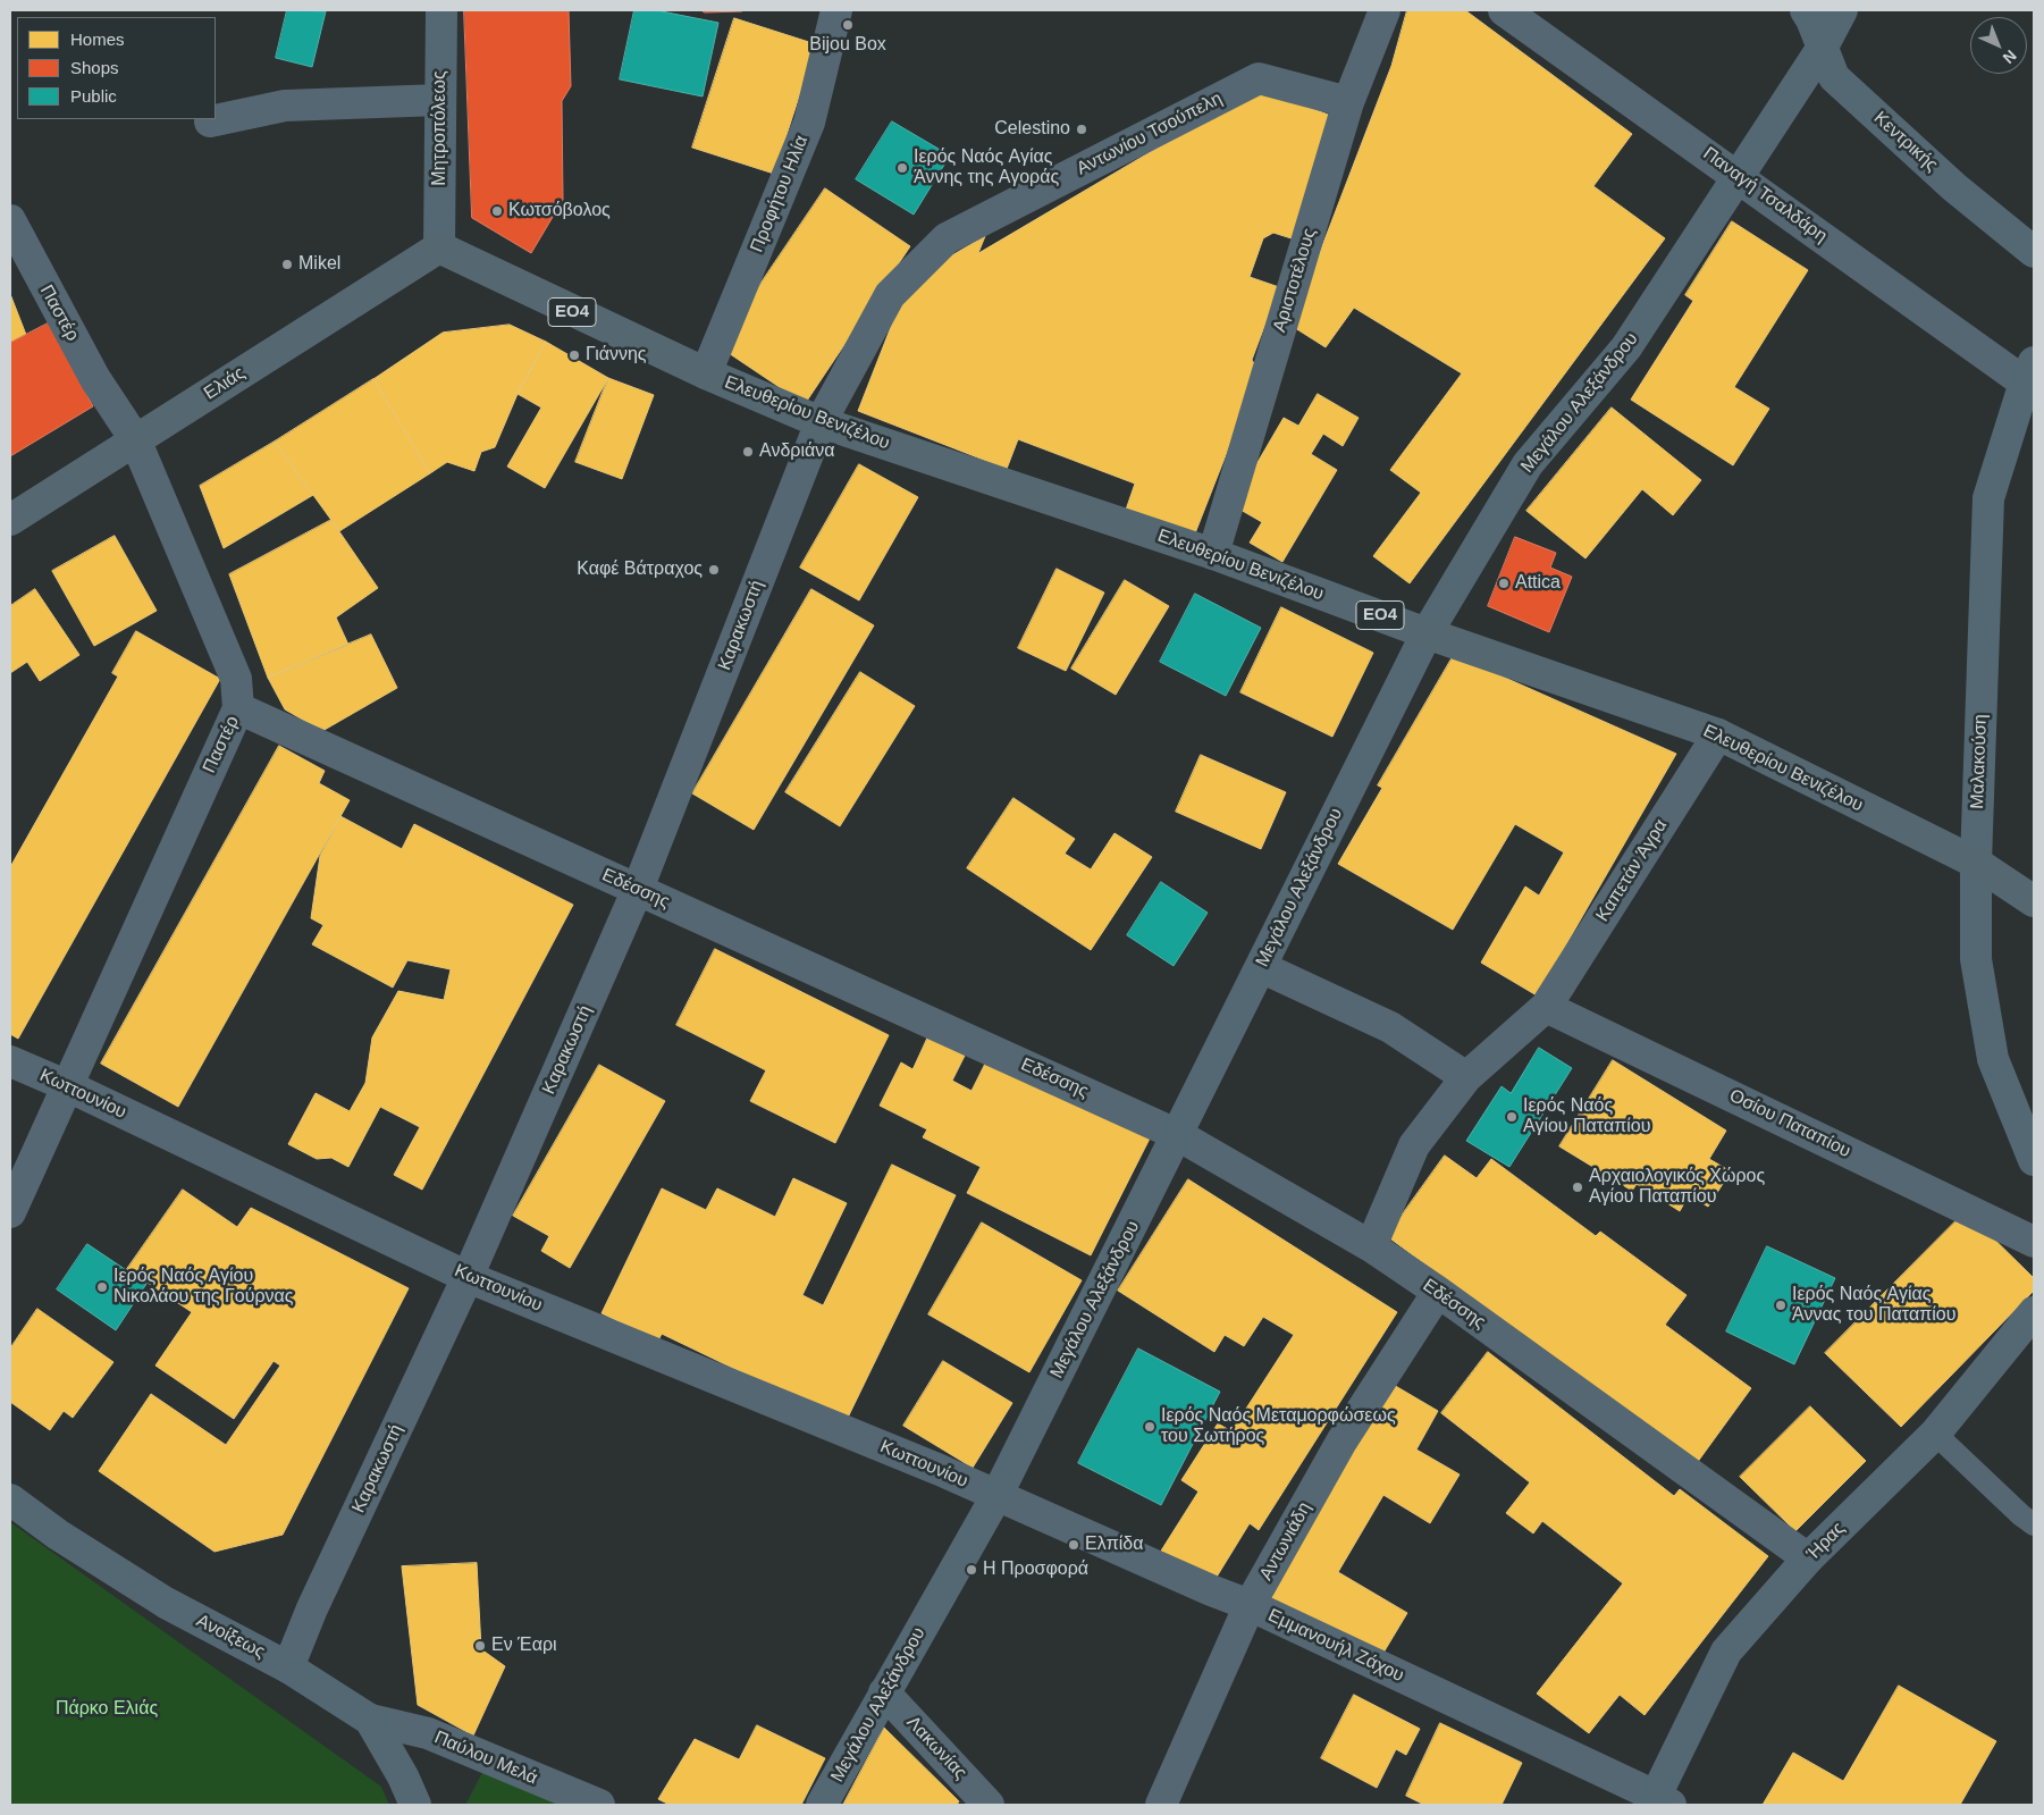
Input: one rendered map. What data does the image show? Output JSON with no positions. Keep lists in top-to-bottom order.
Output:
{
  "streets": {
    "main road": ["ΕΟ4", "Ελιάς", "Ελευθερίου Βενιζέλου"],
    "street": [
      "Μητροπόλεως",
      "Αντωνίου Τσούπελη",
      "Κεντρικής",
      "Προφήτου Ηλία",
      "Παναγή Τσαλδάρη",
      "Αριστοτέλους",
      "Παστέρ",
      "Μεγάλου Αλεξάνδρου",
      "Καρακωστή",
      "Μαλακούση",
      "Καπετάν Άγρα",
      "Εδέσσης",
      "Κωττουνίου",
      "Οσίου Παταπίου",
      "Αντωνιάδη",
      "Ήρας",
      "Ανοίξεως",
      "Εμμανουήλ Ζάχου",
      "Λακωνίας",
      "Παύλου Μελά"
    ]
  },
  "crossings": [
    ["Μητροπόλεως", "Ελιάς"],
    ["Μητροπόλεως", "Ελευθερίου Βενιζέλου"],
    ["Αντωνίου Τσούπελη", "Αριστοτέλους"],
    ["Αντωνίου Τσούπελη", "Ελευθερίου Βενιζέλου"],
    ["Αντωνίου Τσούπελη", "Καρακωστή"],
    ["Κεντρικής", "Μεγάλου Αλεξάνδρου"],
    ["Προφήτου Ηλία", "Ελευθερίου Βενιζέλου"],
    ["Παναγή Τσαλδάρη", "Μεγάλου Αλεξάνδρου"],
    ["Παναγή Τσαλδάρη", "Μαλακούση"],
    ["Αριστοτέλους", "Ελευθερίου Βενιζέλου"],
    ["Παστέρ", "Ελιάς"],
    ["Παστέρ", "Εδέσσης"],
    ["Παστέρ", "Κωττουνίου"],
    ["Ελιάς", "Ελευθερίου Βενιζέλου"],
    ["Μεγάλου Αλεξάνδρου", "Ελευθερίου Βενιζέλου"],
    ["Μεγάλου Αλεξάνδρου", "Εδέσσης"],
    ["Μεγάλου Αλεξάνδρου", "Κωττουνίου"],
    ["Μεγάλου Αλεξάνδρου", "Εμμανουήλ Ζάχου"],
    ["Μεγάλου Αλεξάνδρου", "Λακωνίας"],
    ["Ελευθερίου Βενιζέλου", "Καρακωστή"],
    ["Ελευθερίου Βενιζέλου", "Μαλακούση"],
    ["Ελευθερίου Βενιζέλου", "Καπετάν Άγρα"],
    ["Καρακωστή", "Εδέσσης"],
    ["Καρακωστή", "Κωττουνίου"],
    ["Καρακωστή", "Ανοίξεως"],
    ["Καπετάν Άγρα", "Εδέσσης"],
    ["Καπετάν Άγρα", "Οσίου Παταπίου"],
    ["Εδέσσης", "Αντωνιάδη"],
    ["Εδέσσης", "Ήρας"],
    ["Κωττουνίου", "Εμμανουήλ Ζάχου"],
    ["Αντωνιάδη", "Εμμανουήλ Ζάχου"],
    ["Ήρας", "Εμμανουήλ Ζάχου"],
    ["Ανοίξεως", "Παύλου Μελά"]
  ],
  "parks": ["Πάρκο Ελιάς"],
  "places": [
    "Bijou Box",
    "Celestino",
    "Ιερός Ναός Αγίας Άννης της Αγοράς",
    "Κωτσόβολος",
    "Mikel",
    "Γιάννης",
    "Ανδριάνα",
    "Καφέ Βάτραχος",
    "Attica",
    "Ιερός Ναός Αγίου Παταπίου",
    "Αρχαιολογικός Χώρος Αγίου Παταπίου",
    "Ιερός Ναός Αγίου Νικολάου της Γούρνας",
    "Ιερός Ναός Αγίας Άννας του Παταπίου",
    "Ιερός Ναός Μεταμορφώσεως του Σωτήρος",
    "Ελπίδα",
    "Η Προσφορά",
    "Εν Έαρι"
  ],
  "legend": ["Homes", "Shops", "Public"],
  "north": "bottom right"
}
